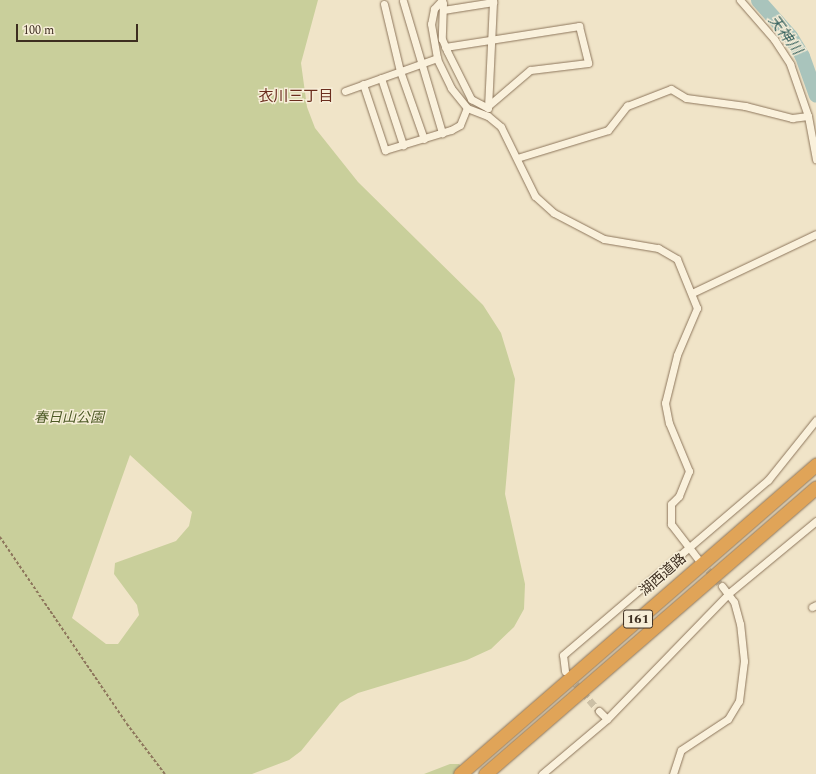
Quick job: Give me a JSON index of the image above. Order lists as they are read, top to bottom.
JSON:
{
  "streets": {
    "highway": ["湖西道路", "161"]
  },
  "districts": ["衣川三丁目"],
  "water": ["天神川"],
  "parks": ["春日山公園"],
  "scale_bar": "100 m"
}
